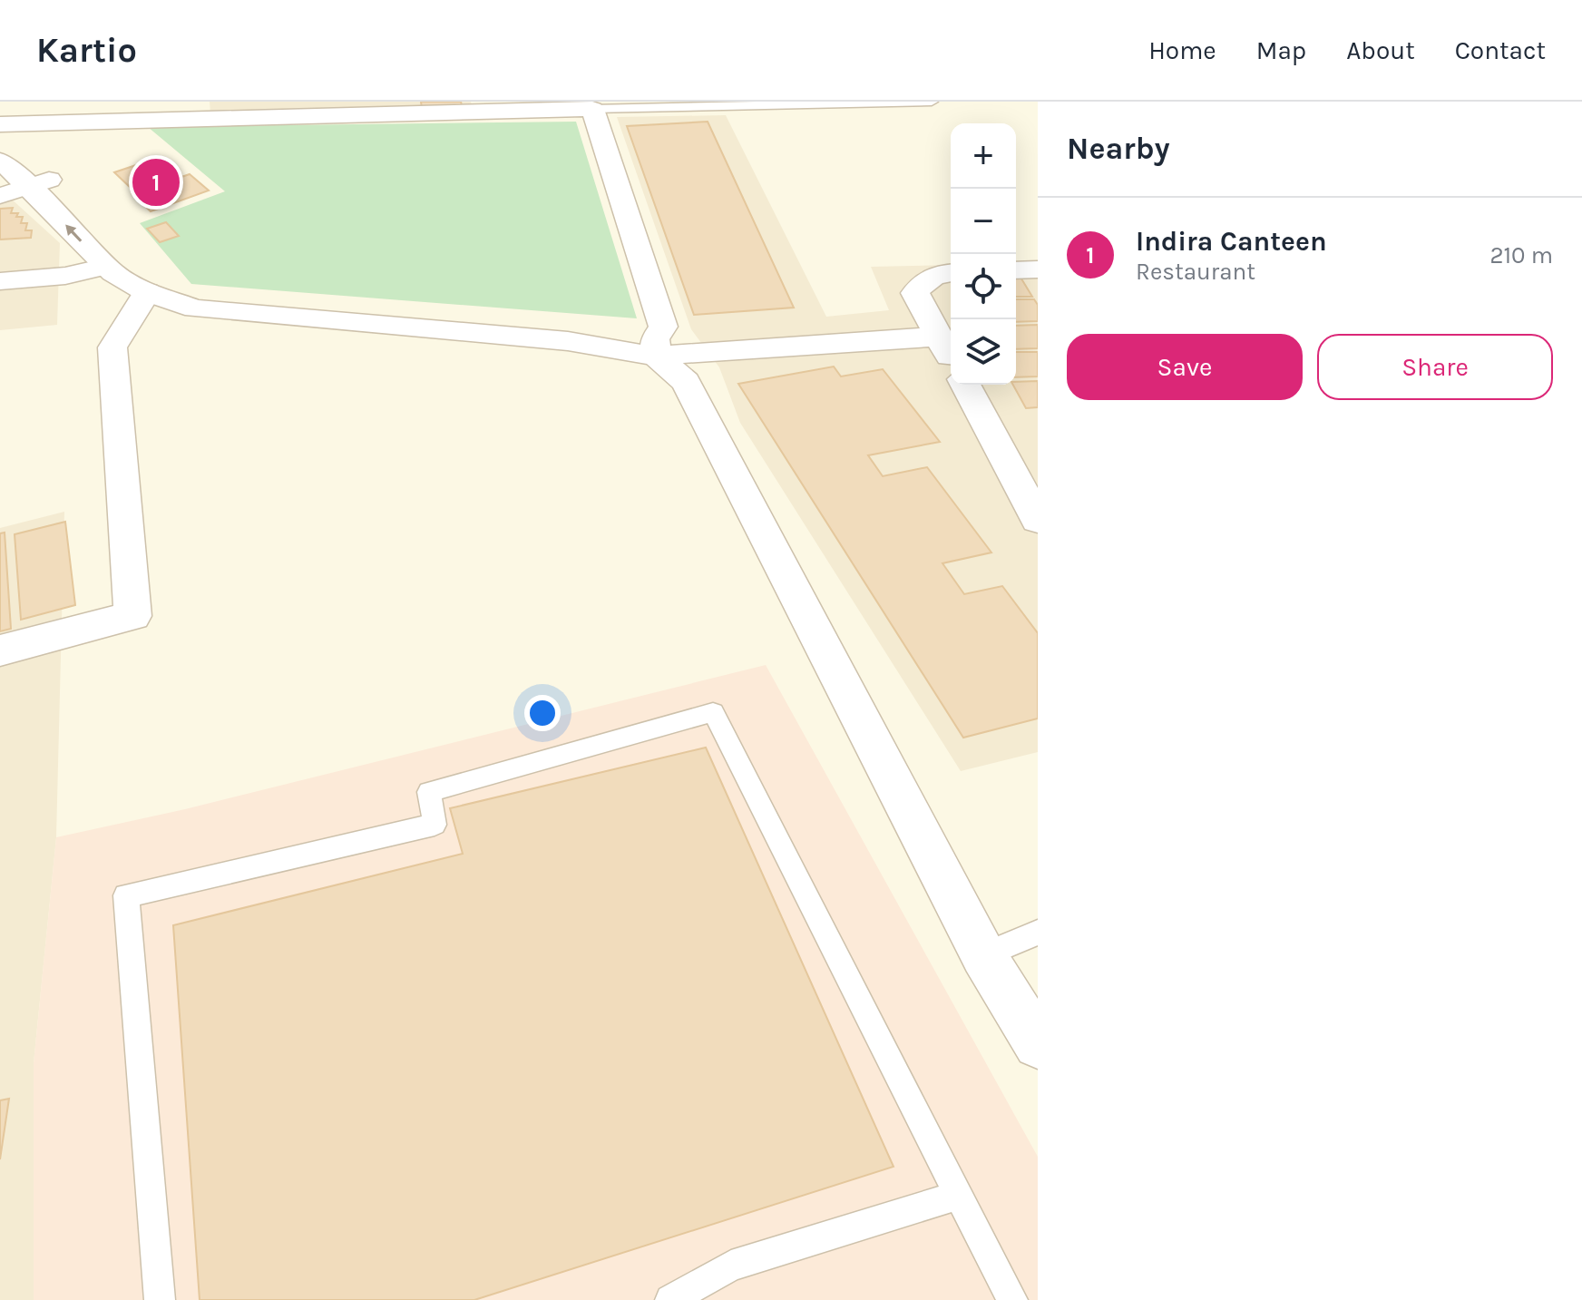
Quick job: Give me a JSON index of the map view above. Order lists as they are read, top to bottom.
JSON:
{
  "page": {
    "header": "Kartio",
    "nav": [
      "Home",
      "Map",
      "About",
      "Contact"
    ],
    "heading": "Nearby",
    "map_buttons": ["+", "−"],
    "pins": "1",
    "list": [
      {
        "mark": "1",
        "name": "Indira Canteen",
        "note": "Restaurant",
        "value": "210 m"
      }
    ],
    "buttons": ["Save", "Share"]
  }
}
